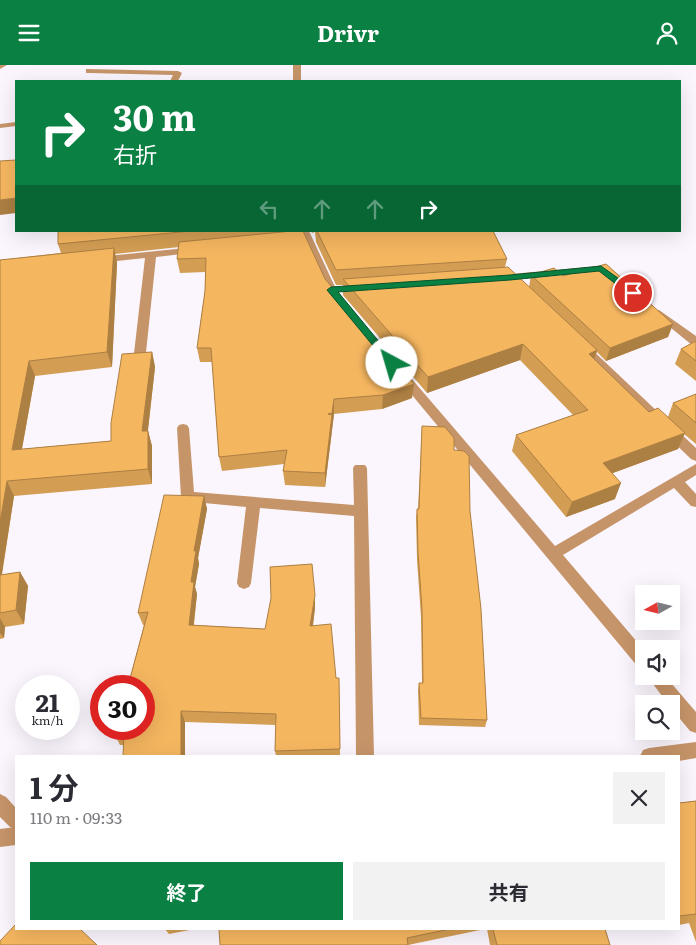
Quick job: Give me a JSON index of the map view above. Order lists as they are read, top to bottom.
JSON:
{
  "north": "left",
  "page": {
    "header": "Drivr",
    "turn": ["30 m", "右折"],
    "speed": "21 km/h",
    "limit": "30",
    "heading": ["1 分", "110 m · 09:33"],
    "buttons": ["終了", "共有"]
  }
}
